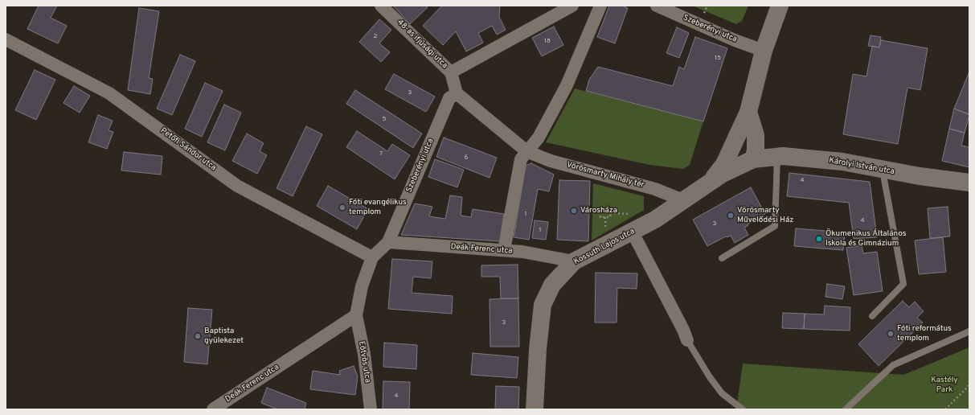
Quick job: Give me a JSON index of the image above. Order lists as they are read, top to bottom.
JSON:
{
  "streets": {
    "main road": ["Károlyi István utca", "Kossuth Lajos utca"],
    "street": [
      "Szeberényi utca",
      "48-as ifjúsági utca",
      "Petőfi Sándor utca",
      "Vörösmarty Mihály tér",
      "Deák Ferenc utca",
      "Eötvös utca"
    ]
  },
  "crossings": [
    ["Szeberényi utca", "48-as ifjúsági utca"],
    ["Szeberényi utca", "Deák Ferenc utca"],
    ["Károlyi István utca", "Kossuth Lajos utca"],
    ["Vörösmarty Mihály tér", "Kossuth Lajos utca"],
    ["Kossuth Lajos utca", "Deák Ferenc utca"],
    ["Deák Ferenc utca", "Eötvös utca"]
  ],
  "parks": ["Kastély Park"],
  "places": [
    "Fóti evangélikus templom",
    "Városháza",
    "Vörösmarty Művelődési Ház",
    "Ökumenikus Általános Iskola és Gimnázium",
    "Fóti református templom",
    "Baptista gyülekezet"
  ],
  "house_numbers": [
    "2",
    "18",
    "15",
    "3",
    "5",
    "7",
    "6",
    "4",
    "1",
    "4",
    "3",
    "1",
    "3",
    "4"
  ]
}
